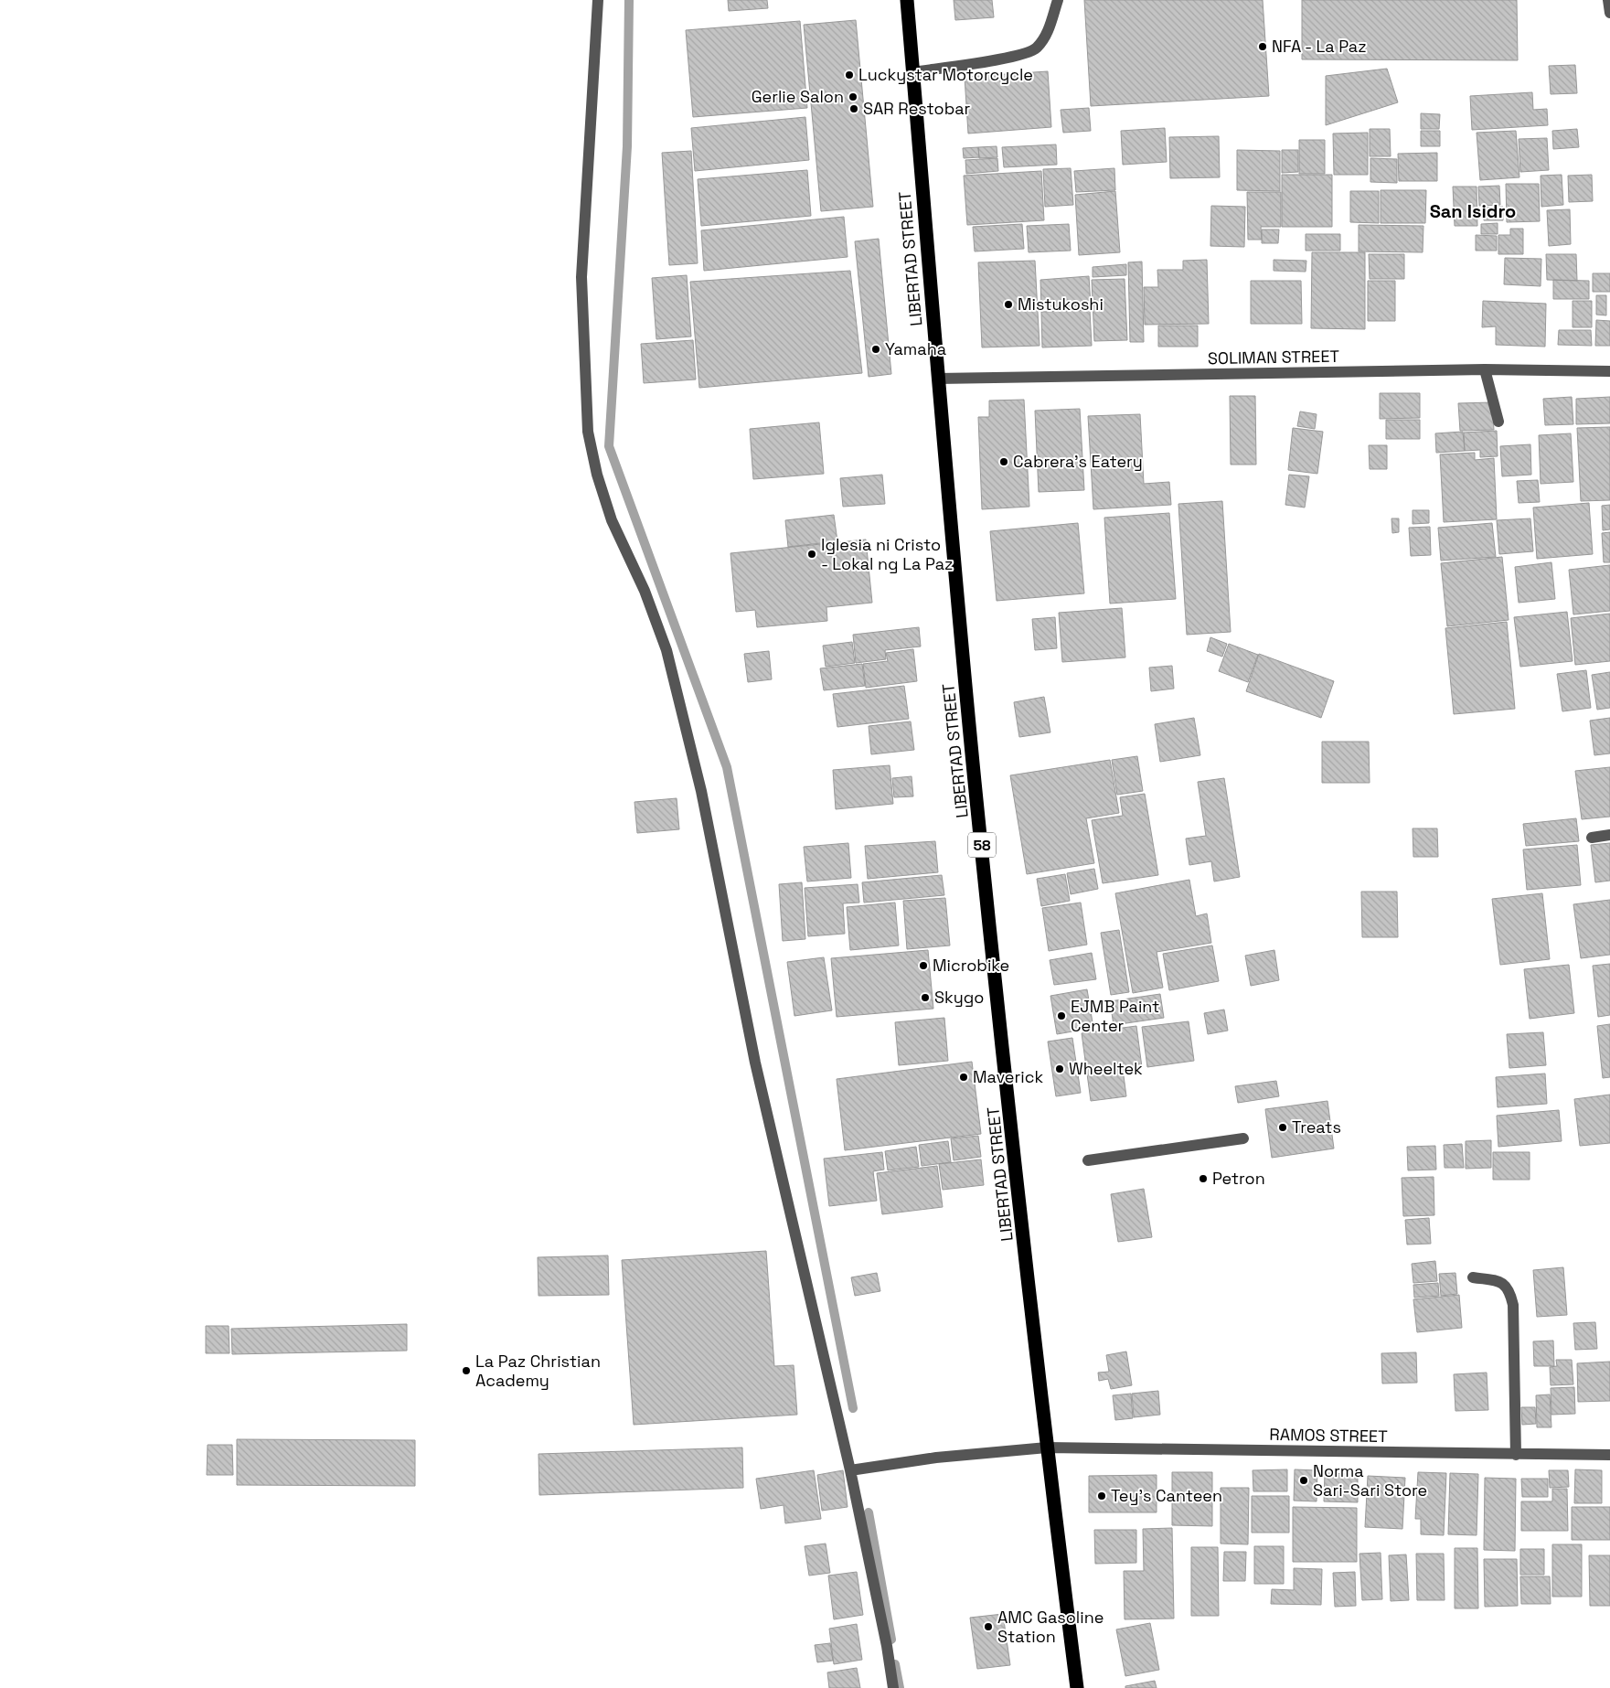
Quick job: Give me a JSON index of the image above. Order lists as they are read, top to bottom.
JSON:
{
  "streets": {
    "highway": ["LIBERTAD STREET", "58"],
    "street": ["SOLIMAN STREET", "RAMOS STREET"]
  },
  "crossings": [
    ["LIBERTAD STREET", "SOLIMAN STREET"],
    ["LIBERTAD STREET", "RAMOS STREET"]
  ],
  "districts": ["San Isidro"],
  "places": [
    "NFA - La Paz",
    "Luckystar Motorcycle",
    "Gerlie Salon",
    "SAR Restobar",
    "Mistukoshi",
    "Yamaha",
    "Cabrera's Eatery",
    "Iglesia ni Cristo - Lokal ng La Paz",
    "Microbike",
    "Skygo",
    "EJMB Paint Center",
    "Wheeltek",
    "Maverick",
    "Treats",
    "Petron",
    "La Paz Christian Academy",
    "Norma Sari-Sari Store",
    "Tey's Canteen",
    "AMC Gasoline Station"
  ]
}
